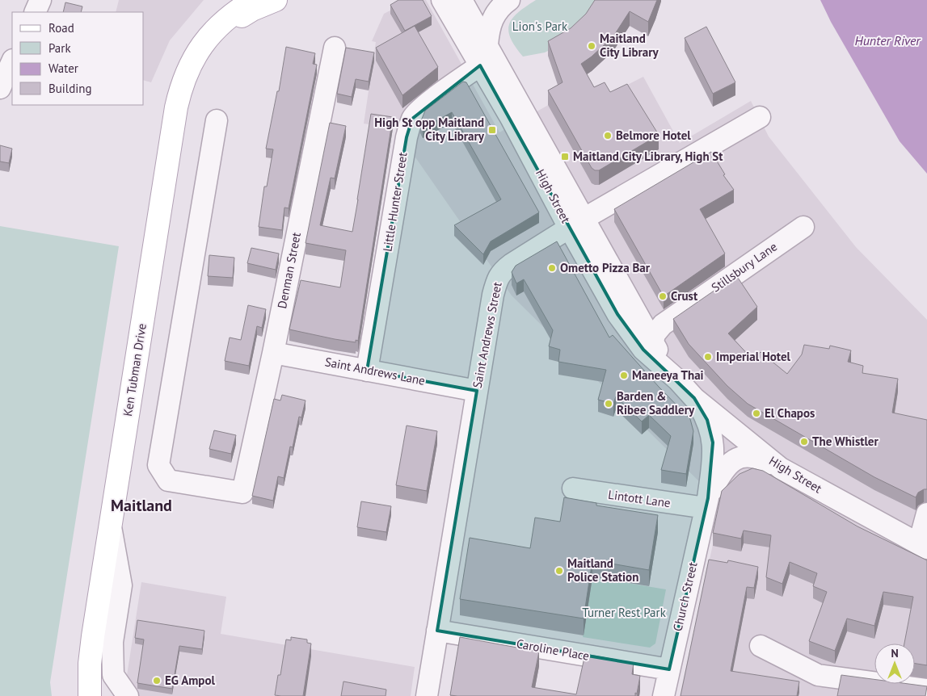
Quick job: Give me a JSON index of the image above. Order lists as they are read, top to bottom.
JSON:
{
  "streets": {
    "main road": ["Ken Tubman Drive"],
    "street": [
      "High Street",
      "Little Hunter Street",
      "Stillsbury Lane",
      "Denman Street",
      "Saint Andrews Street",
      "Saint Andrews Lane",
      "Lintott Lane",
      "Church Street",
      "Caroline Place"
    ]
  },
  "crossings": [
    ["High Street", "Little Hunter Street"],
    ["High Street", "Stillsbury Lane"],
    ["High Street", "Saint Andrews Street"],
    ["High Street", "Church Street"],
    ["Little Hunter Street", "Saint Andrews Lane"],
    ["Denman Street", "Saint Andrews Lane"],
    ["Saint Andrews Street", "Saint Andrews Lane"],
    ["Saint Andrews Street", "Caroline Place"],
    ["Lintott Lane", "Church Street"],
    ["Church Street", "Caroline Place"]
  ],
  "districts": ["Maitland"],
  "water": ["Hunter River"],
  "parks": ["Lion's Park", "Turner Rest Park"],
  "places": {
    "other": [
      "Maitland City Library",
      "Belmore Hotel",
      "Ometto Pizza Bar",
      "Crust",
      "Imperial Hotel",
      "Maneeya Thai",
      "Barden & Ribee Saddlery",
      "El Chapos",
      "The Whistler",
      "Maitland Police Station",
      "EG Ampol"
    ],
    "transit": ["High St opp Maitland City Library", "Maitland City Library, High St"]
  },
  "legend": [
    "Road",
    "Park",
    "Water",
    "Building"
  ],
  "north": "top"
}
